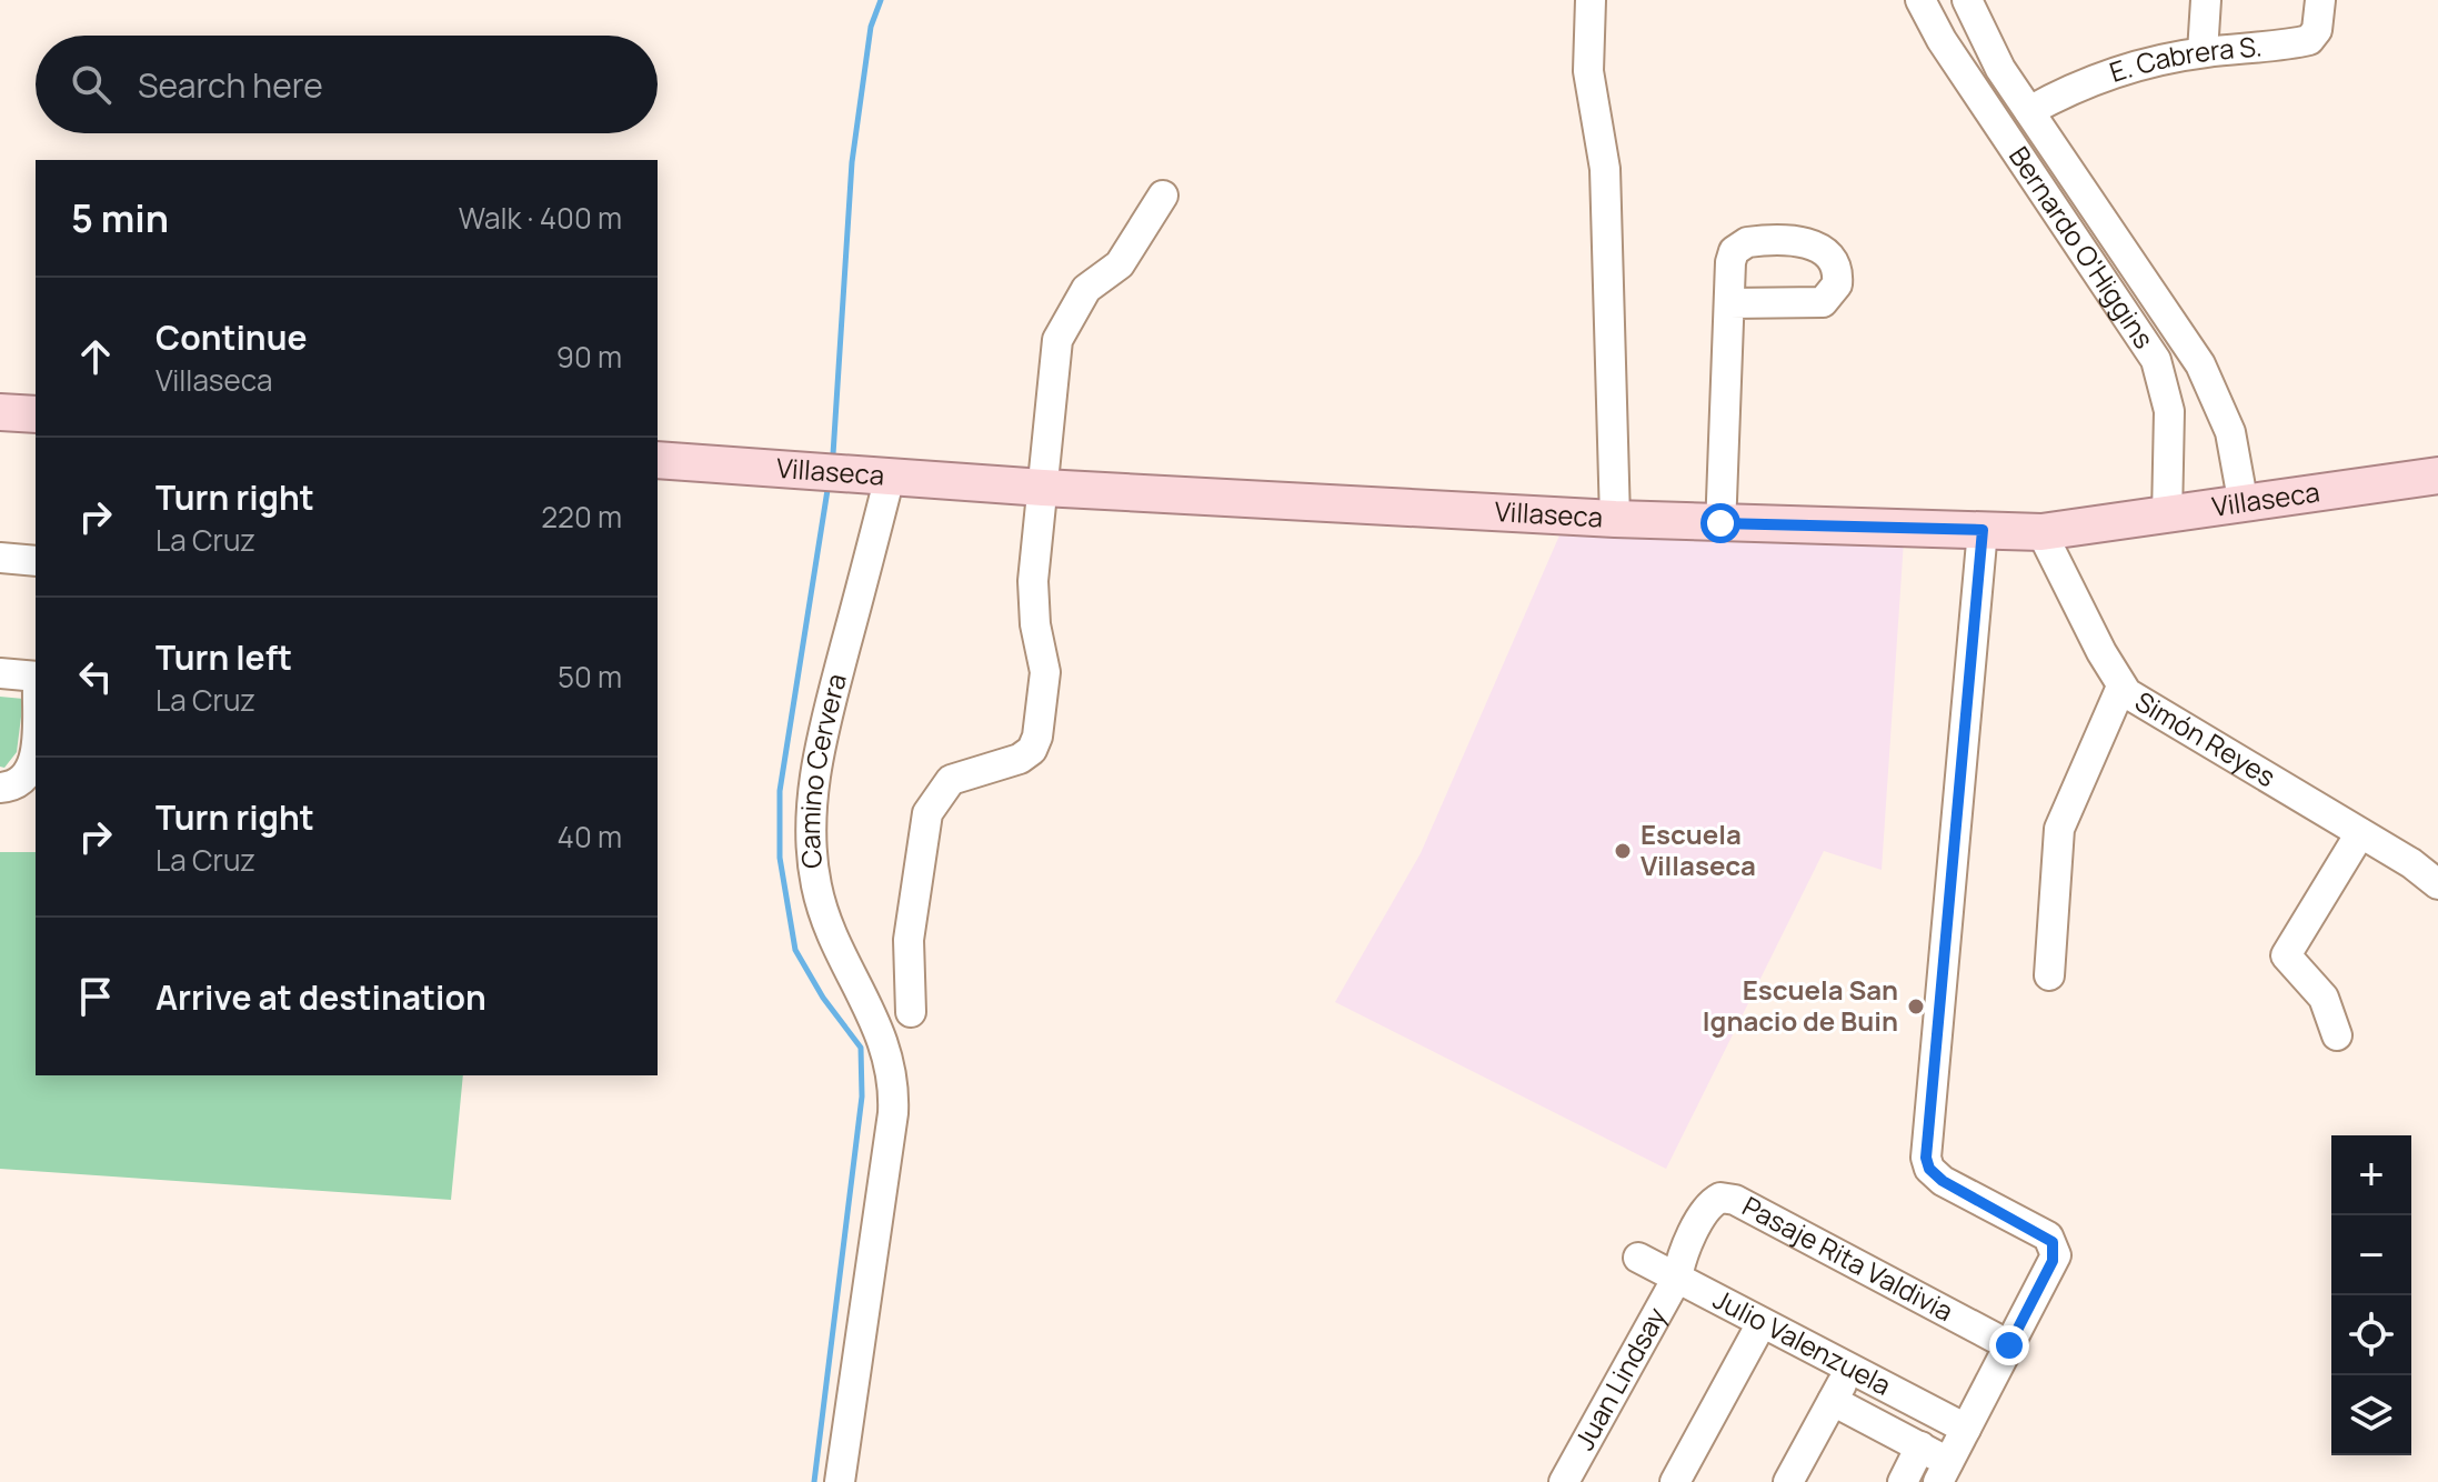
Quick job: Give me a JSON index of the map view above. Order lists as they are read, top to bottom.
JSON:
{
  "streets": {
    "main road": ["Villaseca"],
    "street": [
      "E. Cabrera S.",
      "Bernardo O'Higgins",
      "Simón Reyes",
      "Camino Cervera",
      "Pasaje Rita Valdivia",
      "Julio Valenzuela",
      "Juan Lindsay"
    ]
  },
  "crossings": [
    ["E. Cabrera S.", "Bernardo O'Higgins"],
    ["Bernardo O'Higgins", "Villaseca"],
    ["Villaseca", "Simón Reyes"],
    ["Villaseca", "Camino Cervera"],
    ["Pasaje Rita Valdivia", "Julio Valenzuela"],
    ["Pasaje Rita Valdivia", "Juan Lindsay"],
    ["Julio Valenzuela", "Juan Lindsay"]
  ],
  "places": ["Escuela Villaseca", "Escuela San Ignacio de Buin"],
  "page": {
    "search": "Search here",
    "heading": ["5 min", "Walk · 400 m"],
    "list": [
      ["Continue", "Villaseca", "90 m"],
      ["Turn right", "La Cruz", "220 m"],
      ["Turn left", "La Cruz", "50 m"],
      ["Turn right", "La Cruz", "40 m"],
      "Arrive at destination"
    ],
    "map_buttons": ["+", "−"]
  }
}
